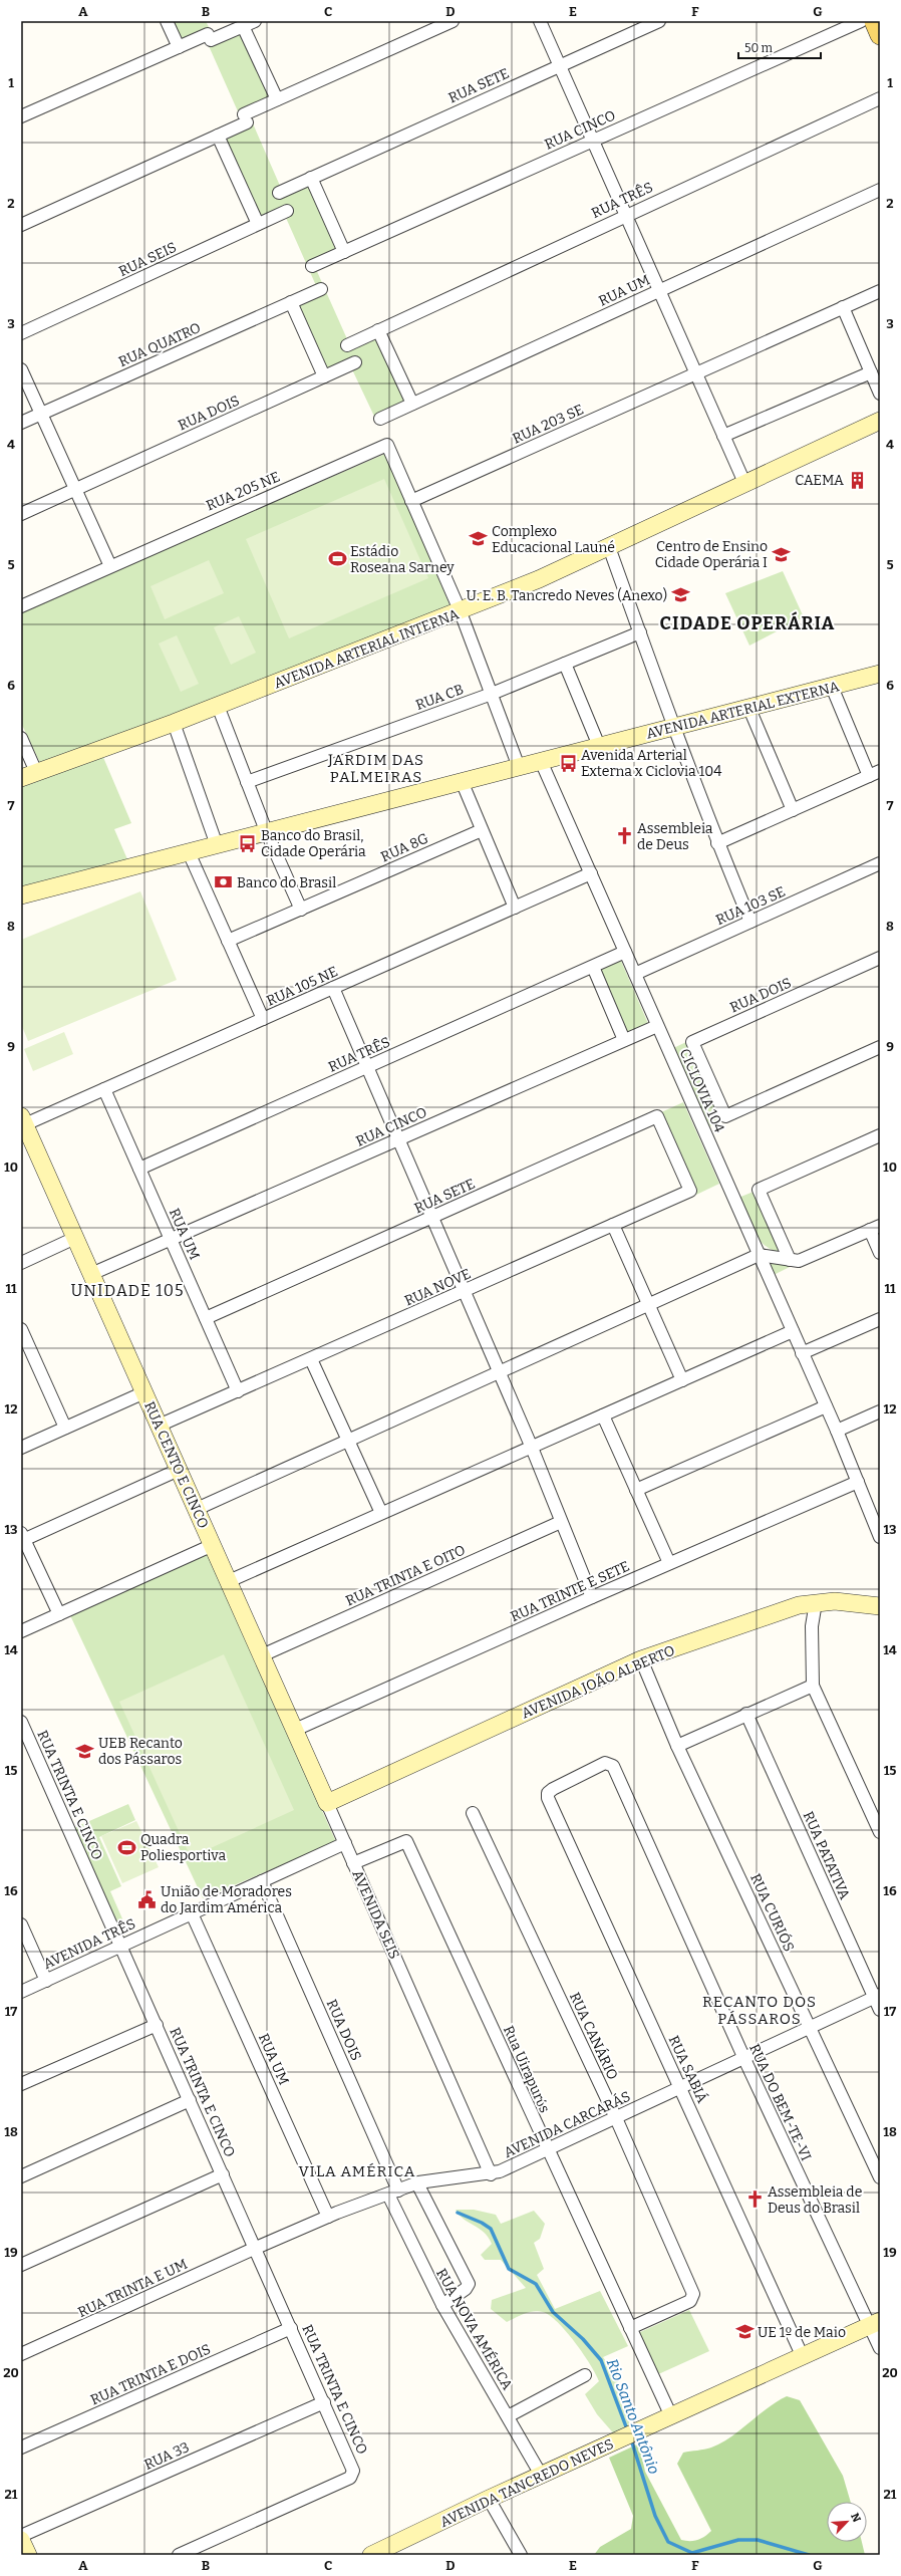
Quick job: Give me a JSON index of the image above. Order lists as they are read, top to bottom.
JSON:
{
  "streets": {
    "street": [
      "RUA SETE",
      "RUA CINCO",
      "RUA TRÊS",
      "RUA SEIS",
      "RUA UM",
      "RUA QUATRO",
      "RUA DOIS",
      "RUA 203 SE",
      "RUA 205 NE",
      "AVENIDA ARTERIAL INTERNA",
      "RUA CB",
      "AVENIDA ARTERIAL EXTERNA",
      "RUA 8G",
      "RUA 103 SE",
      "RUA 105 NE",
      "CICLOVIA 104",
      "RUA NOVE",
      "RUA CENTO E CINCO",
      "RUA TRINTA E OITO",
      "RUA TRINTE E SETE",
      "AVENIDA JOÃO ALBERTO",
      "RUA TRINTA E CINCO",
      "RUA PATATIVA",
      "RUA CURIÓS",
      "AVENIDA SEIS",
      "AVENIDA TRÊS",
      "RUA CANÁRIO",
      "Rua Uirapurύs",
      "RUA SABIÁ",
      "RUA DO BEM-TE-VI",
      "AVENIDA CARCARÁS",
      "RUA TRINTA E UM",
      "RUA NOVA AMÉRICA",
      "RUA TRINTA E DOIS",
      "RUA 33",
      "AVENIDA TANCREDO NEVES"
    ]
  },
  "crossings": [
    ["RUA SETE", "RUA UM"],
    ["RUA SETE", "RUA NOVE"],
    ["RUA CINCO", "RUA UM"],
    ["RUA CINCO", "CICLOVIA 104"],
    ["RUA TRÊS", "RUA UM"],
    ["RUA TRÊS", "CICLOVIA 104"],
    ["RUA UM", "RUA 105 NE"],
    ["RUA UM", "RUA NOVE"],
    ["RUA UM", "AVENIDA TRÊS"],
    ["RUA UM", "AVENIDA CARCARÁS"],
    ["RUA DOIS", "AVENIDA TRÊS"],
    ["RUA DOIS", "AVENIDA CARCARÁS"],
    ["RUA DOIS", "RUA NOVA AMÉRICA"],
    ["RUA 203 SE", "RUA 205 NE"],
    ["AVENIDA ARTERIAL EXTERNA", "CICLOVIA 104"],
    ["RUA 103 SE", "CICLOVIA 104"],
    ["RUA 105 NE", "CICLOVIA 104"],
    ["RUA 105 NE", "RUA CENTO E CINCO"],
    ["CICLOVIA 104", "RUA TRINTE E SETE"],
    ["RUA NOVE", "RUA CENTO E CINCO"],
    ["RUA CENTO E CINCO", "RUA TRINTA E OITO"],
    ["RUA CENTO E CINCO", "AVENIDA SEIS"],
    ["RUA TRINTA E OITO", "AVENIDA SEIS"],
    ["RUA TRINTE E SETE", "AVENIDA SEIS"],
    ["AVENIDA JOÃO ALBERTO", "RUA CURIÓS"],
    ["AVENIDA JOÃO ALBERTO", "AVENIDA SEIS"],
    ["RUA TRINTA E CINCO", "AVENIDA TRÊS"],
    ["RUA TRINTA E CINCO", "AVENIDA CARCARÁS"],
    ["RUA TRINTA E CINCO", "RUA TRINTA E UM"],
    ["RUA TRINTA E CINCO", "RUA TRINTA E DOIS"],
    ["RUA TRINTA E CINCO", "RUA 33"],
    ["RUA PATATIVA", "AVENIDA CARCARÁS"],
    ["RUA CURIÓS", "AVENIDA CARCARÁS"],
    ["AVENIDA SEIS", "AVENIDA TRÊS"],
    ["AVENIDA SEIS", "Rua Uirapurύs"],
    ["AVENIDA SEIS", "AVENIDA CARCARÁS"],
    ["RUA CANÁRIO", "Rua Uirapurύs"],
    ["RUA CANÁRIO", "AVENIDA CARCARÁS"],
    ["Rua Uirapurύs", "AVENIDA CARCARÁS"],
    ["Rua Uirapurύs", "AVENIDA TANCREDO NEVES"],
    ["RUA SABIÁ", "RUA DO BEM-TE-VI"],
    ["RUA SABIÁ", "AVENIDA CARCARÁS"],
    ["RUA SABIÁ", "AVENIDA TANCREDO NEVES"],
    ["RUA DO BEM-TE-VI", "AVENIDA CARCARÁS"],
    ["RUA DO BEM-TE-VI", "AVENIDA TANCREDO NEVES"],
    ["AVENIDA CARCARÁS", "RUA TRINTA E UM"],
    ["AVENIDA CARCARÁS", "RUA NOVA AMÉRICA"],
    ["RUA NOVA AMÉRICA", "AVENIDA TANCREDO NEVES"]
  ],
  "districts": [
    "CIDADE OPERÁRIA",
    "JARDIM DAS PALMEIRAS",
    "UNIDADE 105",
    "RECANTO DOS PÁSSAROS",
    "VILA AMÉRICA"
  ],
  "water": ["Rio Santo Antônio"],
  "places": {
    "building": ["CAEMA"],
    "school or university": [
      "Complexo Educacional Launé",
      "Centro de Ensino Cidade Operária I",
      "U. E. B. Tancredo Neves (Anexo)",
      "UEB Recanto dos Pássaros",
      "UE 1º de Maio"
    ],
    "sports": ["Estádio Roseana Sarney", "Quadra Poliesportiva"],
    "bus stop": ["Avenida Arterial Externa x Ciclovia 104", "Banco do Brasil, Cidade Operária"],
    "church": ["Assembleia de Deus", "Assembleia de Deus do Brasil"],
    "bank": ["Banco do Brasil"],
    "public building": ["União de Moradores do Jardim América"]
  },
  "scale_bar": "50 m",
  "north": "top right",
  "grid": {
    "columns": [
      "A",
      "B",
      "C",
      "D",
      "E",
      "F",
      "G"
    ],
    "rows": [
      "1",
      "2",
      "3",
      "4",
      "5",
      "6",
      "7",
      "8",
      "9",
      "10",
      "11",
      "12",
      "13",
      "14",
      "15",
      "16",
      "17",
      "18",
      "19",
      "20",
      "21"
    ]
  }
}
